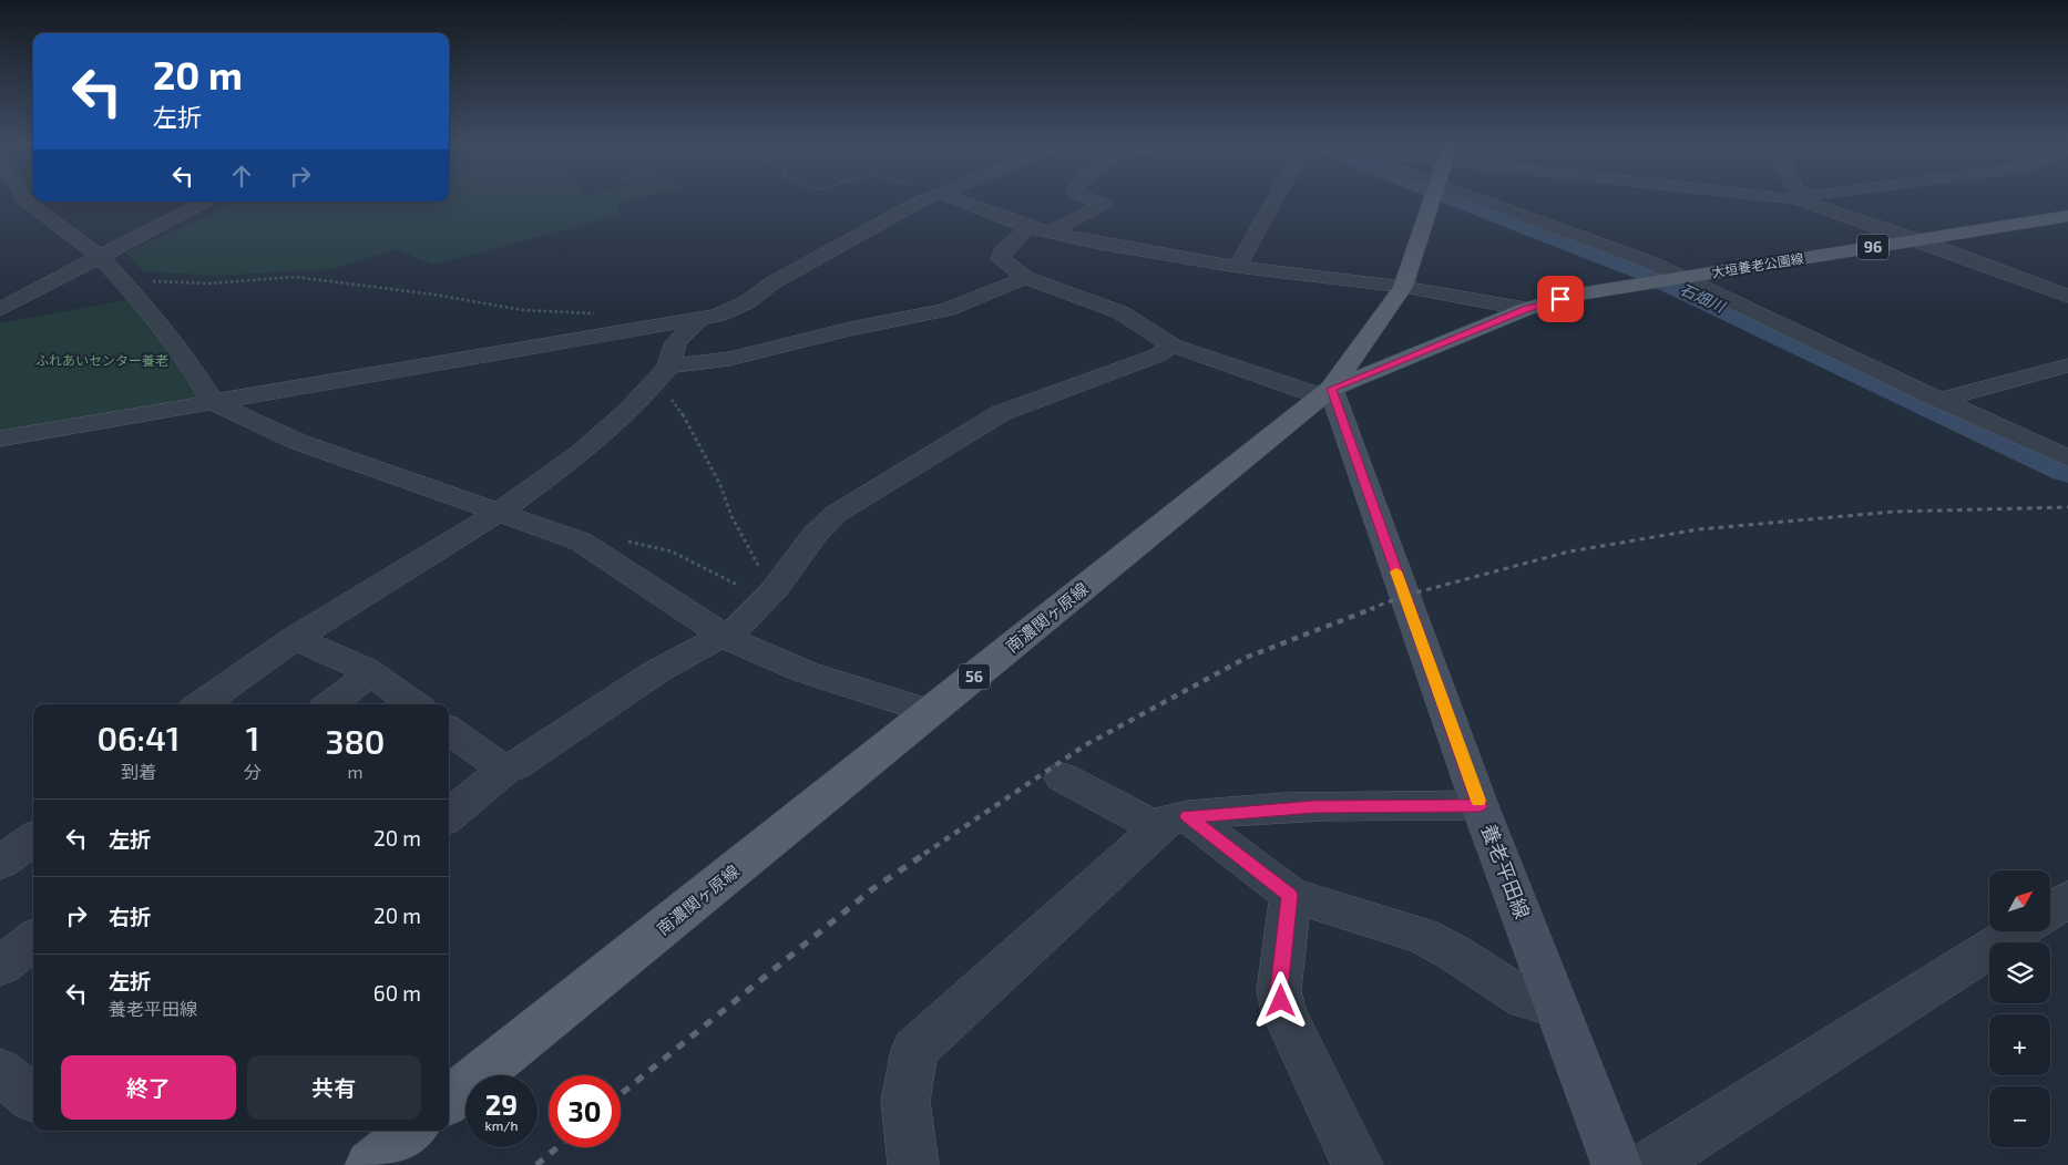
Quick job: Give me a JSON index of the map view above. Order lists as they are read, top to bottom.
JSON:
{
  "streets": {
    "main road": [
      "96",
      "大垣養老公園線",
      "南濃関ヶ原線",
      "56",
      "養老平田線"
    ]
  },
  "crossings": [
    ["大垣養老公園線", "南濃関ヶ原線"],
    ["大垣養老公園線", "養老平田線"],
    ["南濃関ヶ原線", "養老平田線"]
  ],
  "water": ["石畑川"],
  "parks": ["ふれあいセンター養老"],
  "north": "top right",
  "page": {
    "turn": ["20 m", "左折"],
    "eta": [
      "06:41",
      "到着",
      "1",
      "分",
      "380",
      "m"
    ],
    "list": [
      {
        "name": "左折",
        "value": "20 m"
      },
      {
        "name": "右折",
        "value": "20 m"
      },
      {
        "name": "左折",
        "note": "養老平田線",
        "value": "60 m"
      }
    ],
    "map_buttons": ["+", "−"],
    "buttons": ["終了", "共有"],
    "speed": "29 km/h",
    "limit": "30"
  }
}
